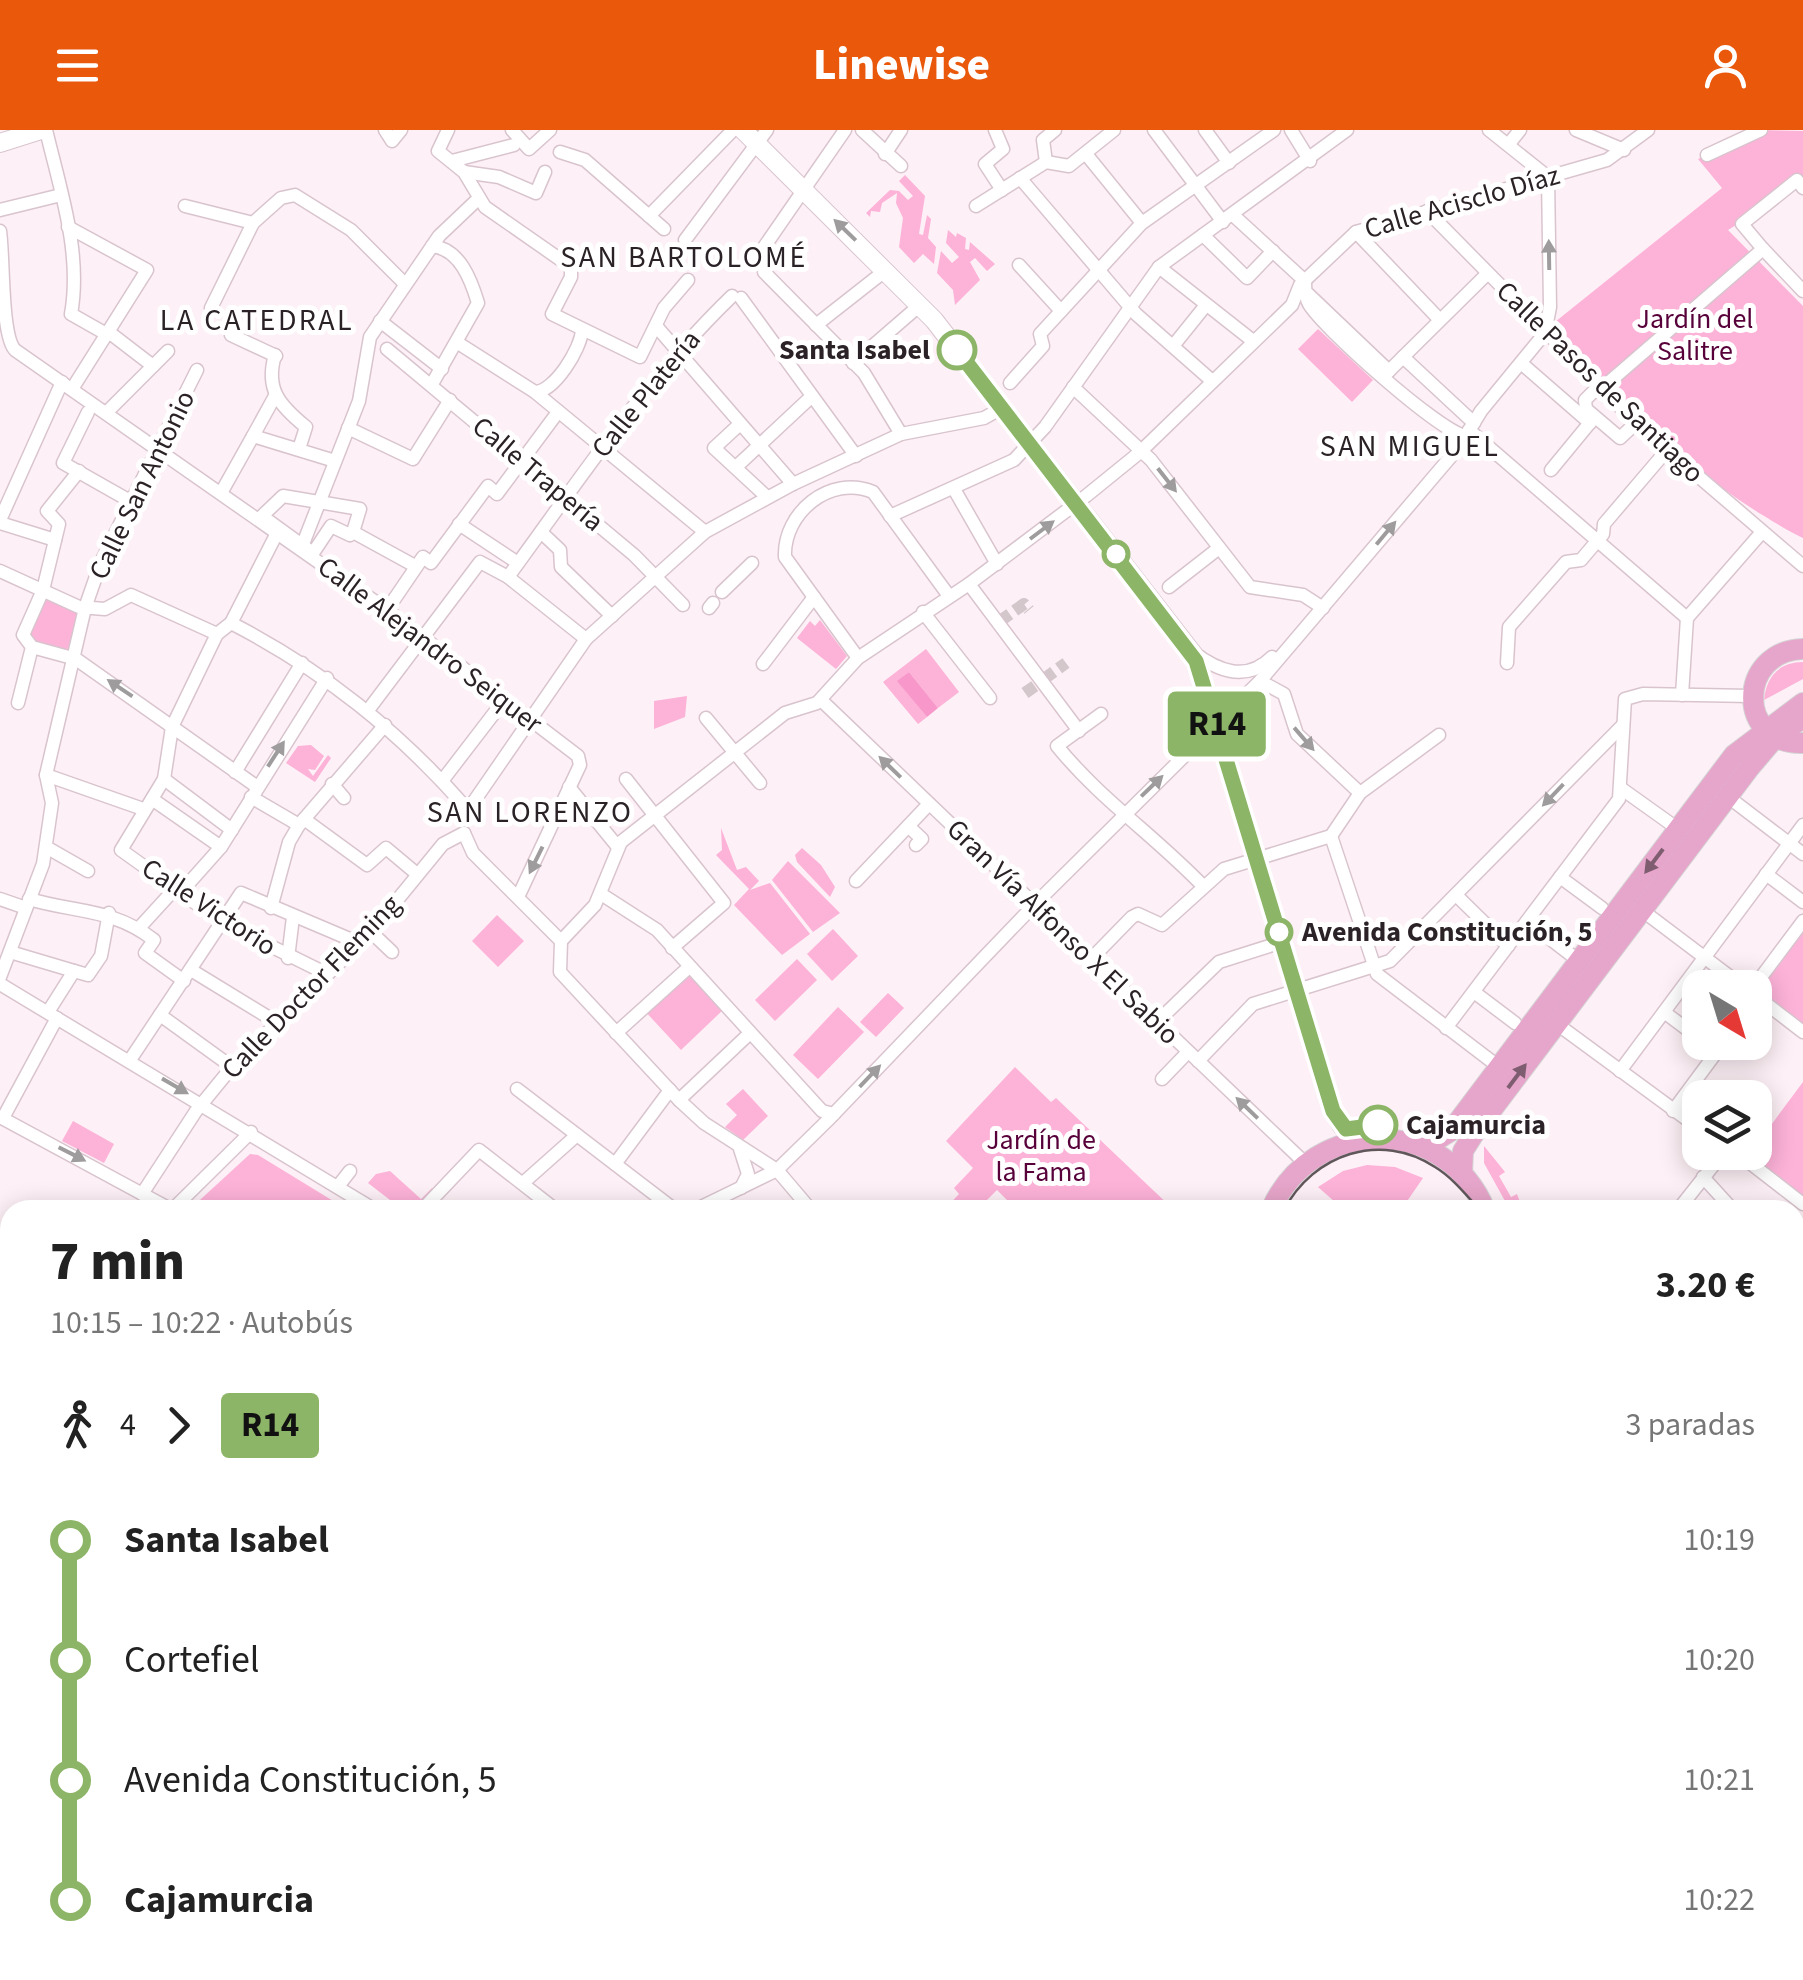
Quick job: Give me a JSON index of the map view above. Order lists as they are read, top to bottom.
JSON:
{
  "streets": {
    "street": [
      "Calle Acisclo Díaz",
      "Calle Pasos de Santiago",
      "Calle Platería",
      "Calle Trapería",
      "Calle San Antonio",
      "Calle Alejandro Seiquer",
      "Calle Victorio",
      "Gran Vía Alfonso X El Sabio",
      "Calle Doctor Fleming"
    ]
  },
  "crossings": [
    ["Calle Acisclo Díaz", "Calle Pasos de Santiago"],
    ["Calle Acisclo Díaz", "Gran Vía Alfonso X El Sabio"],
    ["Calle Platería", "Calle Trapería"],
    ["Calle San Antonio", "Calle Alejandro Seiquer"],
    ["Calle Victorio", "Calle Doctor Fleming"]
  ],
  "one_way": ["Gran Vía Alfonso X El Sabio"],
  "districts": [
    "SAN BARTOLOMÉ",
    "LA CATEDRAL",
    "SAN MIGUEL",
    "SAN LORENZO"
  ],
  "parks": ["Jardín del Salitre", "Jardín de la Fama"],
  "places": ["Santa Isabel", "Avenida Constitución, 5", "Cajamurcia"],
  "lines": ["bus line R14"],
  "north": "bottom right",
  "page": {
    "header": "Linewise",
    "on_map": "R14",
    "heading": ["7 min", "10:15 – 10:22 · Autobús", "3.20 €"],
    "legs": ["4", "R14", "3 paradas"],
    "list": [
      {
        "name": "Santa Isabel",
        "value": "10:19"
      },
      {
        "name": "Cortefiel",
        "value": "10:20"
      },
      {
        "name": "Avenida Constitución, 5",
        "value": "10:21"
      },
      {
        "name": "Cajamurcia",
        "value": "10:22"
      }
    ]
  }
}
